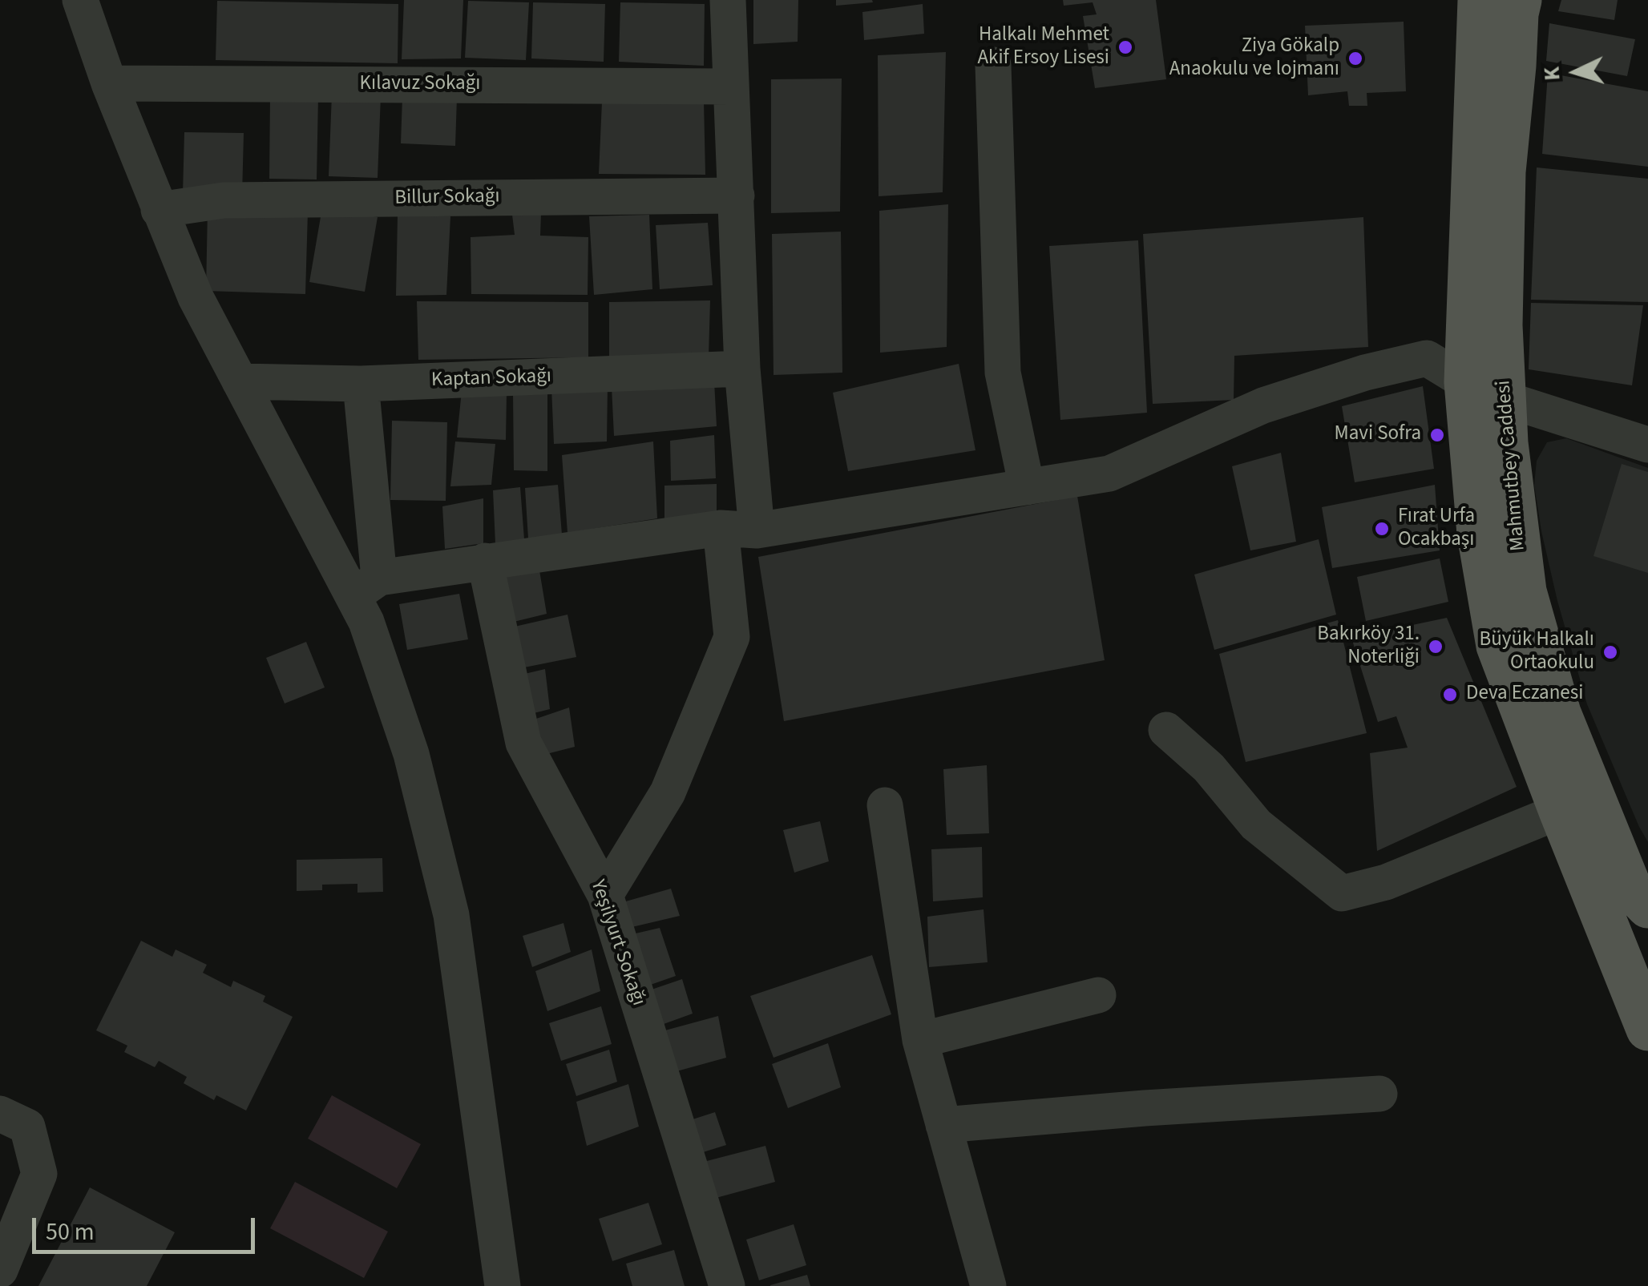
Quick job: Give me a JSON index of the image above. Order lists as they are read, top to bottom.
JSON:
{
  "streets": {
    "main road": ["Mahmutbey Caddesi"],
    "street": [
      "Kılavuz Sokağı",
      "Billur Sokağı",
      "Kaptan Sokağı",
      "Yeşilyurt Sokağı"
    ]
  },
  "places": [
    "Halkalı Mehmet Akif Ersoy Lisesi",
    "Ziya Gökalp Anaokulu ve lojmanı",
    "Mavi Sofra",
    "Fırat Urfa Ocakbaşı",
    "Bakırköy 31. Noterliği",
    "Büyük Halkalı Ortaokulu",
    "Deva Eczanesi"
  ],
  "scale_bar": "50 m",
  "north": "left"
}
